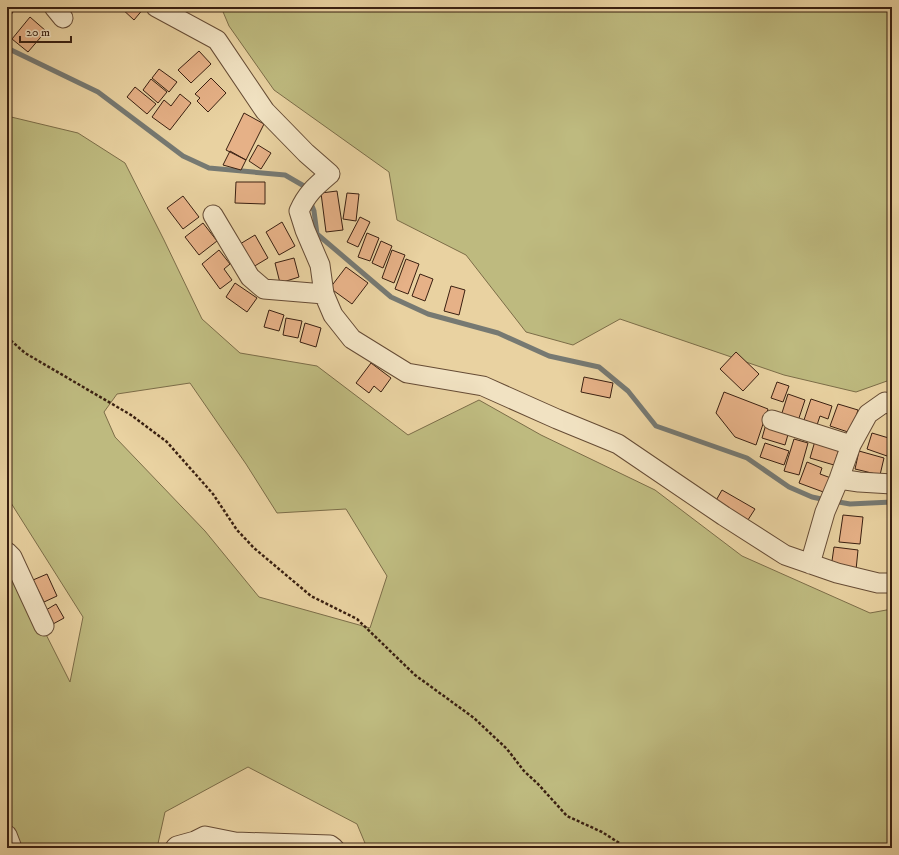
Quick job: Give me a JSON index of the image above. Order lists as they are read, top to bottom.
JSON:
{
  "scale_bar": "20 m"
}
